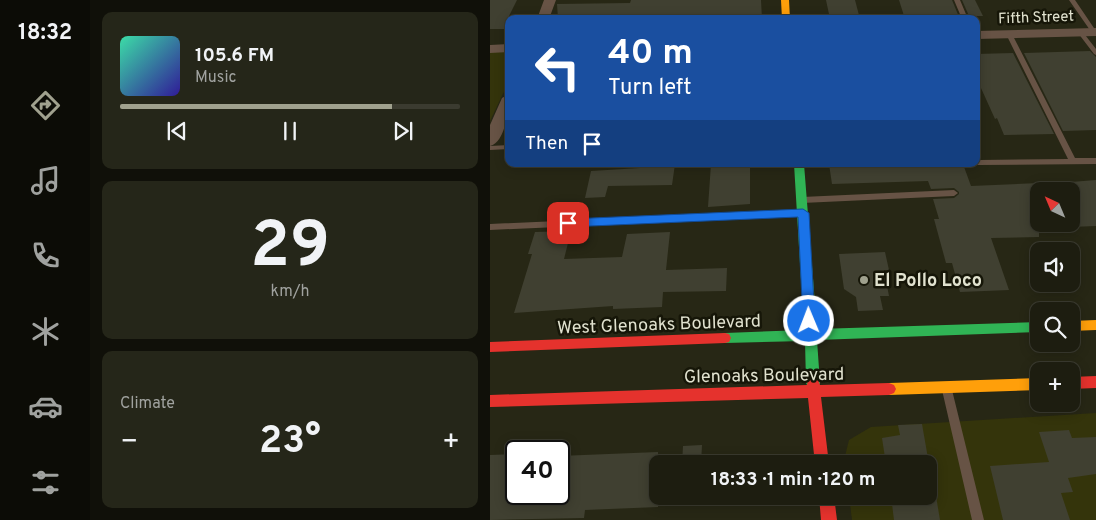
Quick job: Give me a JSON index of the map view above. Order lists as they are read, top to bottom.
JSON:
{
  "streets": {
    "main road": ["West Glenoaks Boulevard", "Glenoaks Boulevard"],
    "street": ["Fifth Street"]
  },
  "places": ["El Pollo Loco"],
  "north": "top left",
  "page": {
    "tabs": "18:32",
    "turn": ["40 m", "Turn left"],
    "song": ["105.6 FM", "Music"],
    "then": "Then",
    "tile": [
      ["29", "km/h"],
      "Climate"
    ],
    "map_buttons": "+",
    "heat": ["−", "23°", "+"],
    "limit": "40",
    "trip": "18:33 · 1 min · 120 m"
  }
}
